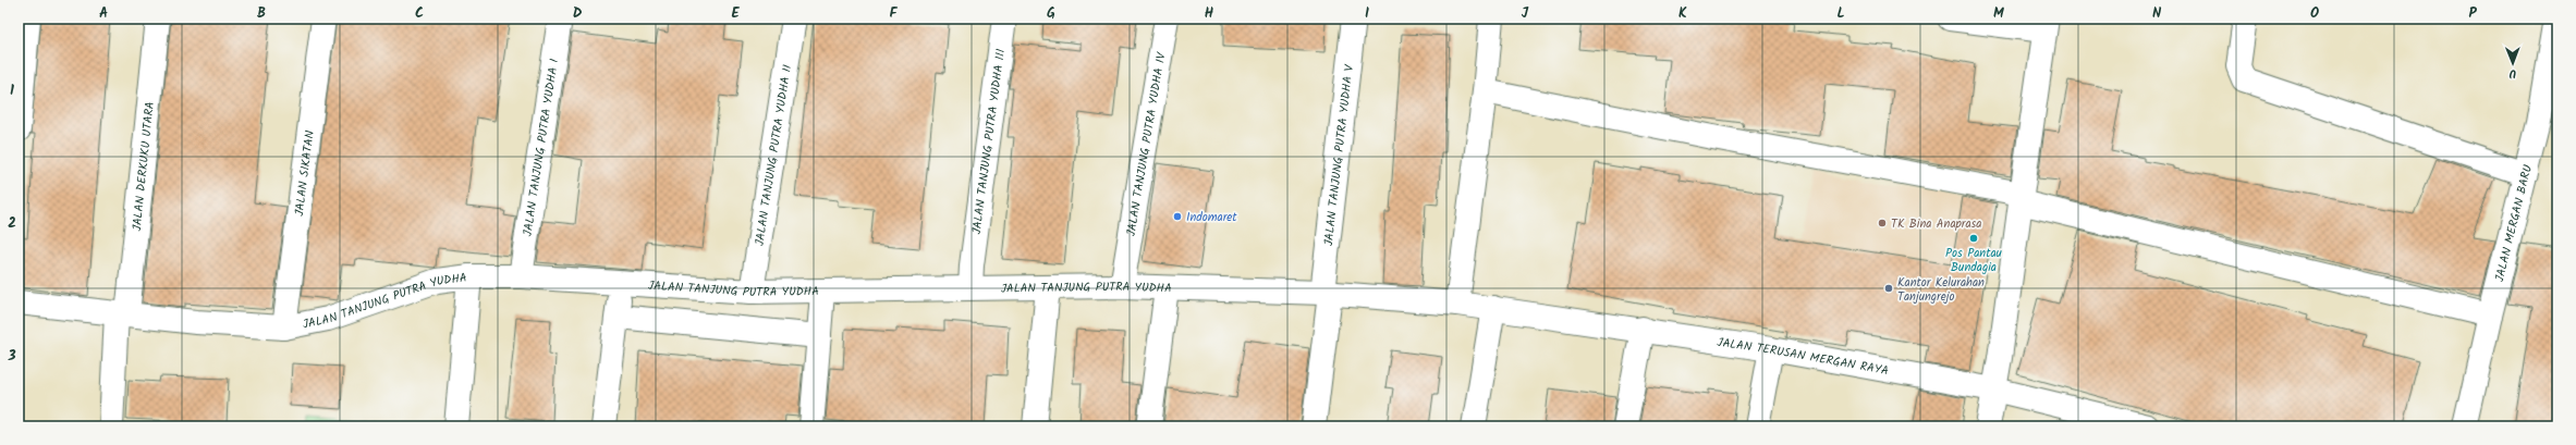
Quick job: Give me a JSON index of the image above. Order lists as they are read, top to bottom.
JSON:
{
  "streets": {
    "street": [
      "JALAN TANJUNG PUTRA YUDHA III",
      "JALAN TANJUNG PUTRA YUDHA IV",
      "JALAN TANJUNG PUTRA YUDHA I",
      "JALAN TANJUNG PUTRA YUDHA II",
      "JALAN TANJUNG PUTRA YUDHA V",
      "JALAN DERKUKU UTARA",
      "JALAN SIKATAN",
      "JALAN MERGAN BARU",
      "JALAN TANJUNG PUTRA YUDHA",
      "JALAN TERUSAN MERGAN RAYA"
    ]
  },
  "crossings": [
    ["JALAN TANJUNG PUTRA YUDHA III", "JALAN TANJUNG PUTRA YUDHA"],
    ["JALAN TANJUNG PUTRA YUDHA IV", "JALAN TANJUNG PUTRA YUDHA"],
    ["JALAN TANJUNG PUTRA YUDHA I", "JALAN TANJUNG PUTRA YUDHA"],
    ["JALAN TANJUNG PUTRA YUDHA II", "JALAN TANJUNG PUTRA YUDHA"],
    ["JALAN TANJUNG PUTRA YUDHA V", "JALAN TANJUNG PUTRA YUDHA"],
    ["JALAN DERKUKU UTARA", "JALAN TANJUNG PUTRA YUDHA"],
    ["JALAN SIKATAN", "JALAN TANJUNG PUTRA YUDHA"],
    ["JALAN TANJUNG PUTRA YUDHA", "JALAN TERUSAN MERGAN RAYA"]
  ],
  "places": [
    "Indomaret",
    "TK Bina Anaprasa",
    "Pos Pantau Bundagia",
    "Kantor Kelurahan Tanjungrejo"
  ],
  "north": "bottom",
  "grid": {
    "columns": [
      "A",
      "B",
      "C",
      "D",
      "E",
      "F",
      "G",
      "H",
      "I",
      "J",
      "K",
      "L",
      "M",
      "N",
      "O",
      "P"
    ],
    "rows": ["1", "2", "3"]
  }
}
